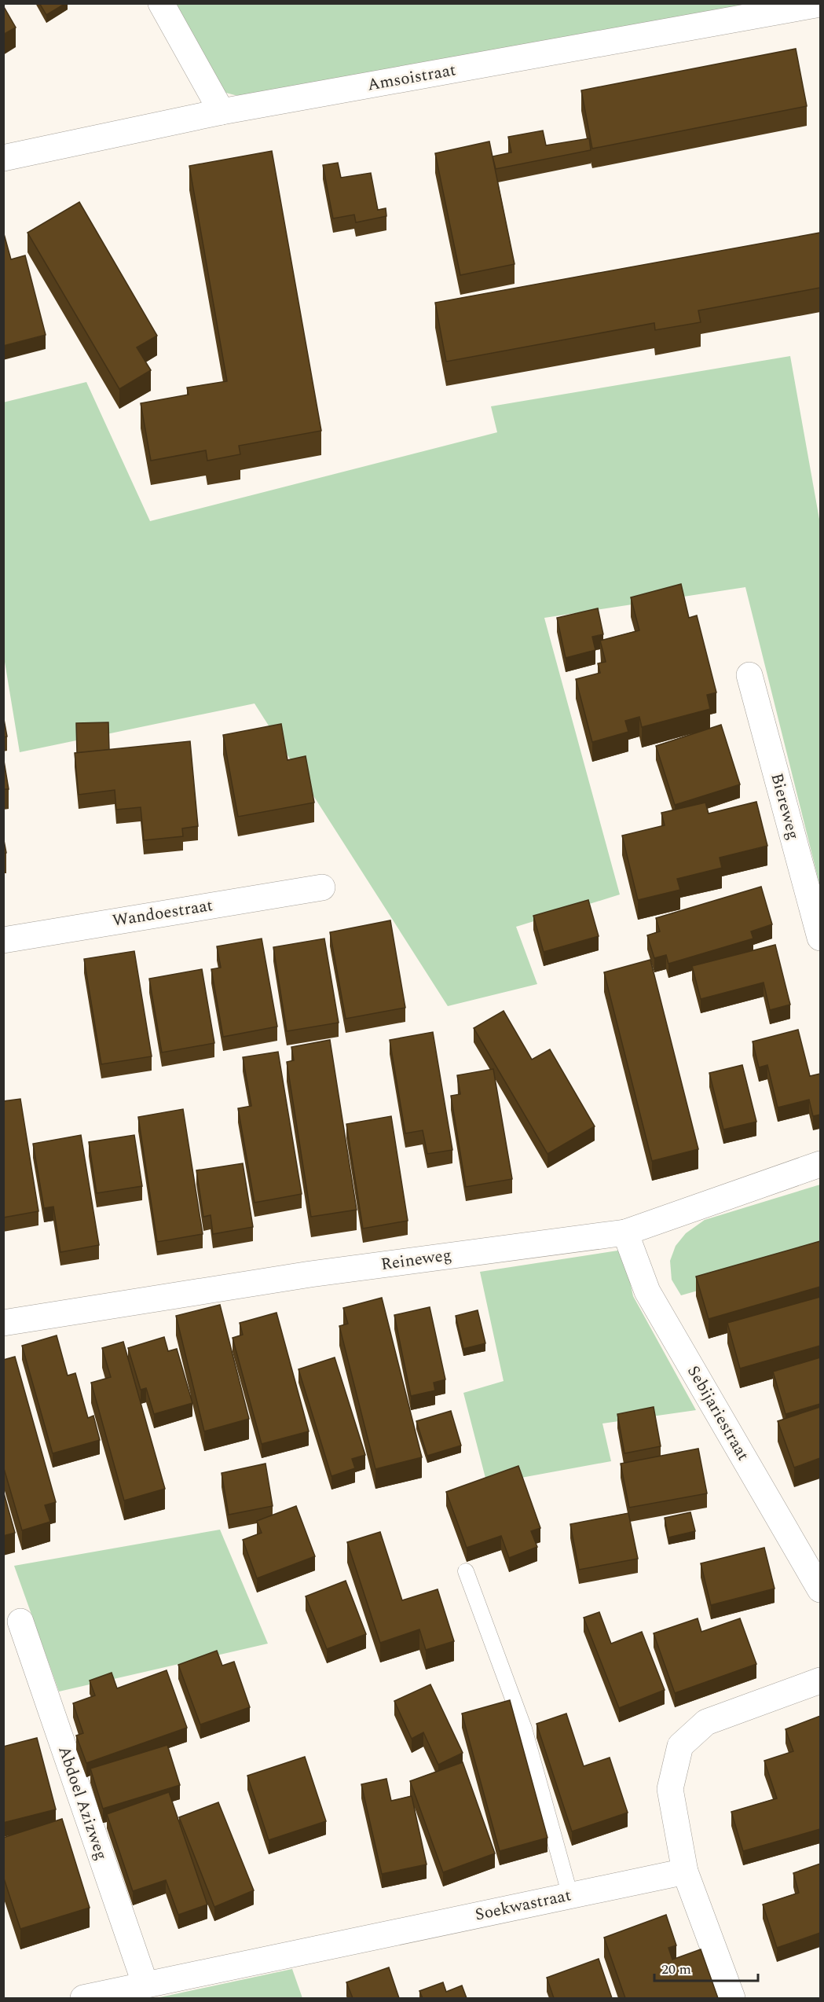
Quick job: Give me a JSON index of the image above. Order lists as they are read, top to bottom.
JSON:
{
  "streets": {
    "street": [
      "Amsoistraat",
      "Biereweg",
      "Wandoestraat",
      "Reineweg",
      "Sebijariestraat",
      "Abdoel Azizweg",
      "Soekwastraat"
    ]
  },
  "crossings": [
    ["Reineweg", "Sebijariestraat"],
    ["Abdoel Azizweg", "Soekwastraat"]
  ],
  "scale_bar": "20 m"
}
